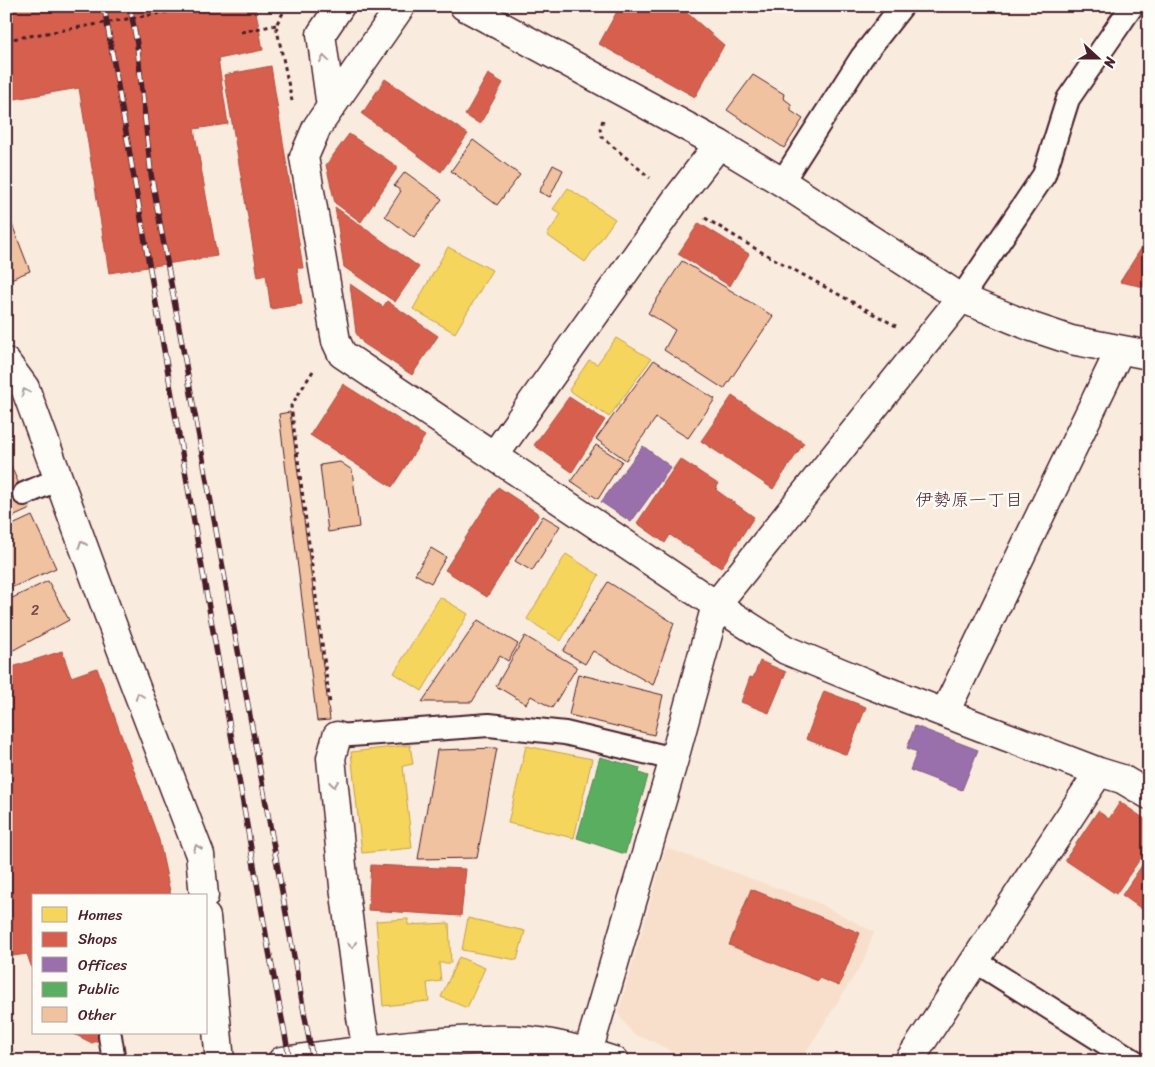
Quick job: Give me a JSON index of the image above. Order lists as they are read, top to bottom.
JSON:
{
  "districts": ["伊勢原一丁目"],
  "house_numbers": ["2"],
  "legend": [
    "Homes",
    "Shops",
    "Offices",
    "Public",
    "Other"
  ],
  "north": "right"
}
